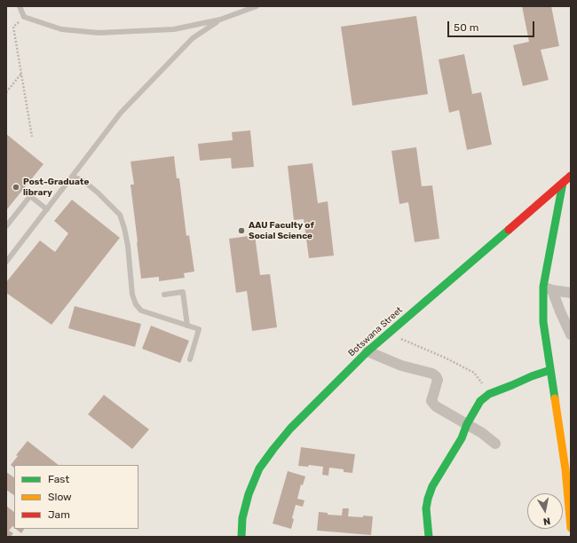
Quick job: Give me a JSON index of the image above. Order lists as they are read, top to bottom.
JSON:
{
  "streets": {
    "street": ["Botswana Street"]
  },
  "places": ["Post-Graduate library", "AAU Faculty of Social Science"],
  "legend": ["Fast", "Slow", "Jam"],
  "scale_bar": "50 m",
  "north": "bottom"
}
